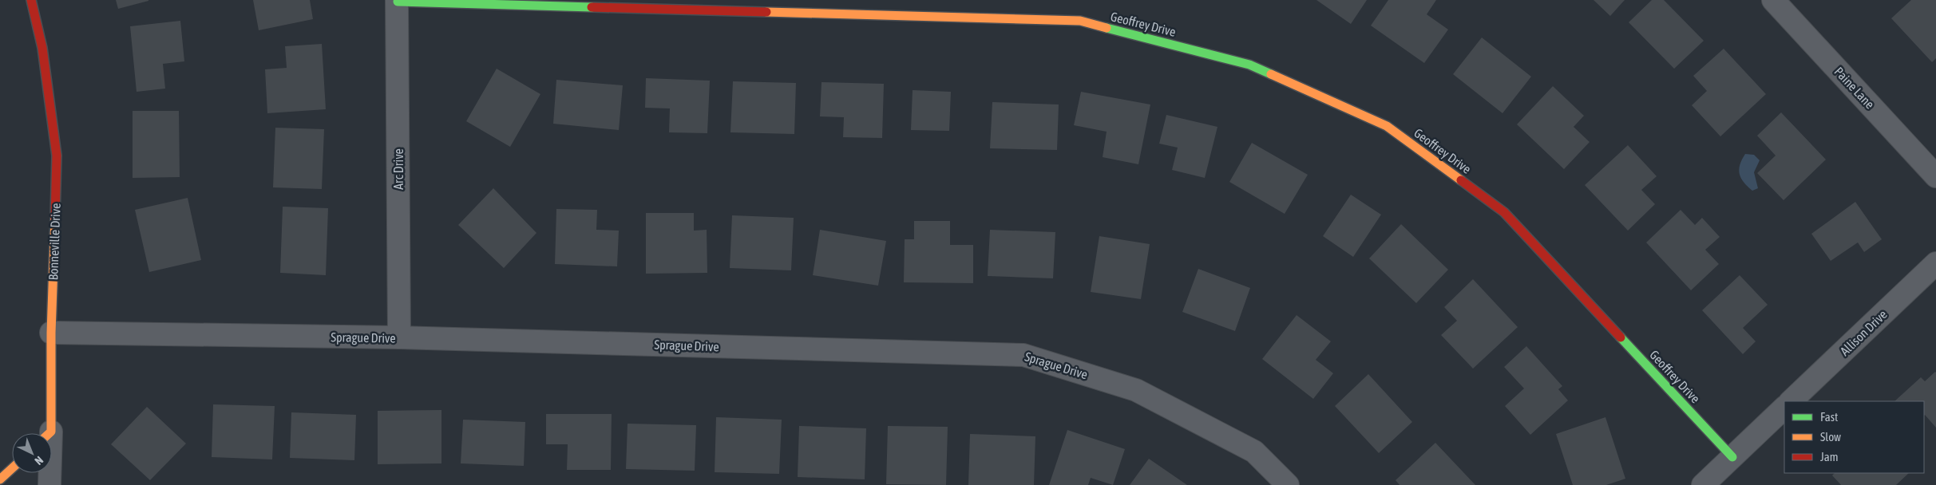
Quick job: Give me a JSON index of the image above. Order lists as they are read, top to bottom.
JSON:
{
  "streets": {
    "street": [
      "Geoffrey Drive",
      "Paine Lane",
      "Arc Drive",
      "Bonneville Drive",
      "Allison Drive",
      "Sprague Drive"
    ]
  },
  "crossings": [
    ["Geoffrey Drive", "Arc Drive"],
    ["Arc Drive", "Sprague Drive"],
    ["Bonneville Drive", "Sprague Drive"]
  ],
  "legend": ["Fast", "Slow", "Jam"],
  "north": "bottom right"
}
